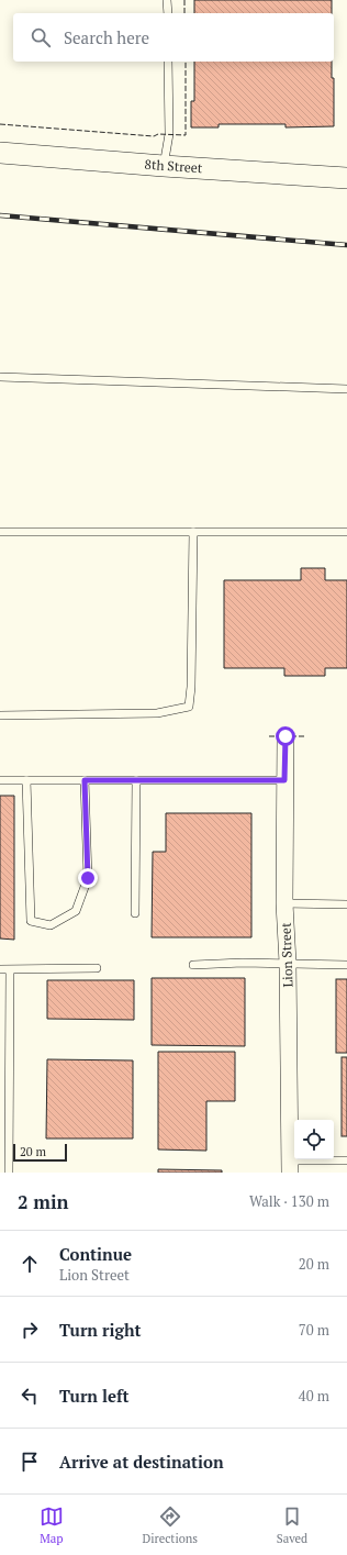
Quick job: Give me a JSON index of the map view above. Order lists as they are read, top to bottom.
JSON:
{
  "streets": {
    "street": ["8th Street", "Lion Street"]
  },
  "scale_bar": "20 m",
  "page": {
    "search": "Search here",
    "scale": "20 m",
    "heading": ["2 min", "Walk · 130 m"],
    "list": [
      ["Continue", "Lion Street", "20 m"],
      ["Turn right", "70 m"],
      ["Turn left", "40 m"],
      "Arrive at destination"
    ],
    "nav": ["Map", "Directions", "Saved"]
  }
}
